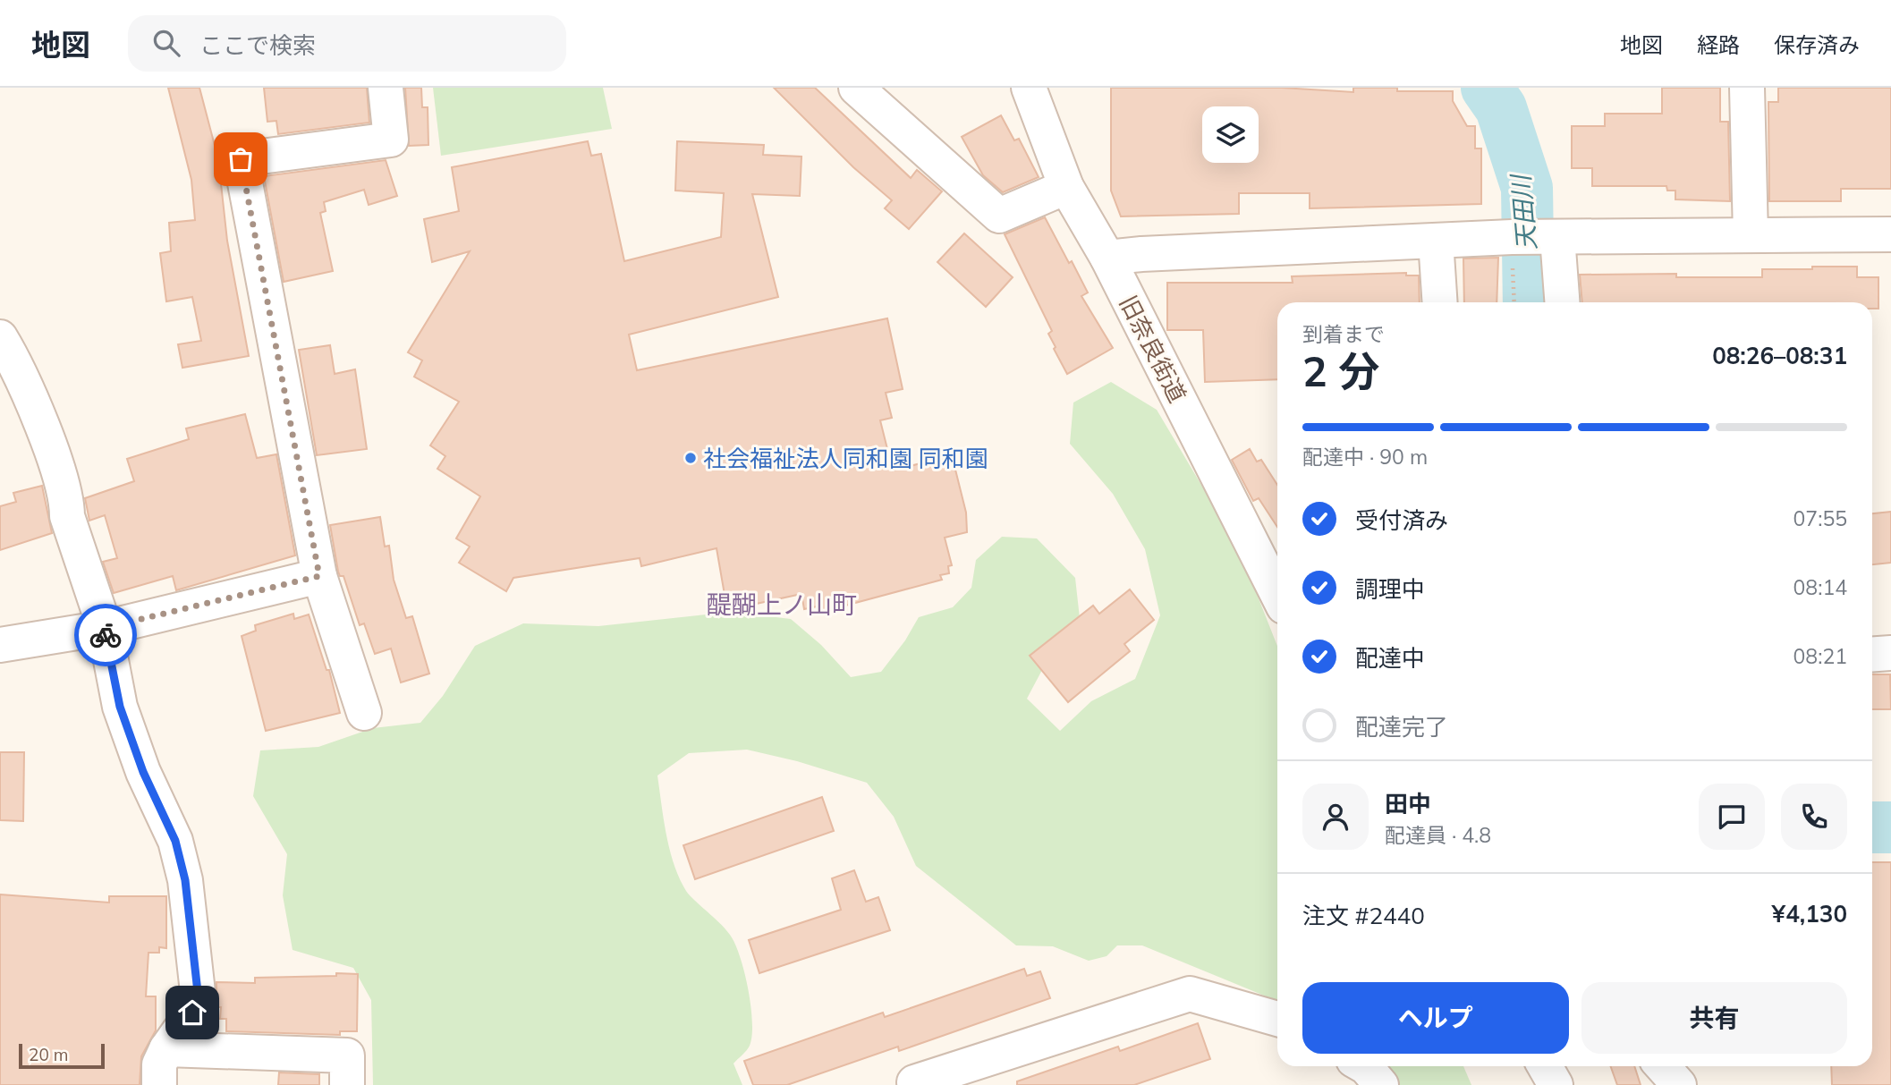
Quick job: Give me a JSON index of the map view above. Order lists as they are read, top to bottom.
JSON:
{
  "streets": {
    "street": ["旧奈良街道"]
  },
  "districts": ["醍醐上ノ山町"],
  "water": ["天田川"],
  "places": ["社会福祉法人同和園 同和園"],
  "scale_bar": "20 m",
  "page": {
    "header": "地図",
    "search": "ここで検索",
    "nav": ["地図", "経路", "保存済み"],
    "heading": ["2 分", "到着まで", "08:26–08:31"],
    "panel": [
      "田中",
      "配達員 · 4.8",
      "注文 #2440",
      "¥4,130"
    ],
    "bar": "配達中 · 90 m",
    "list": [
      ["受付済み", "07:55"],
      ["調理中", "08:14"],
      ["配達中", "08:21"],
      "配達完了"
    ],
    "buttons": ["ヘルプ", "共有"],
    "scale": "20 m"
  }
}
